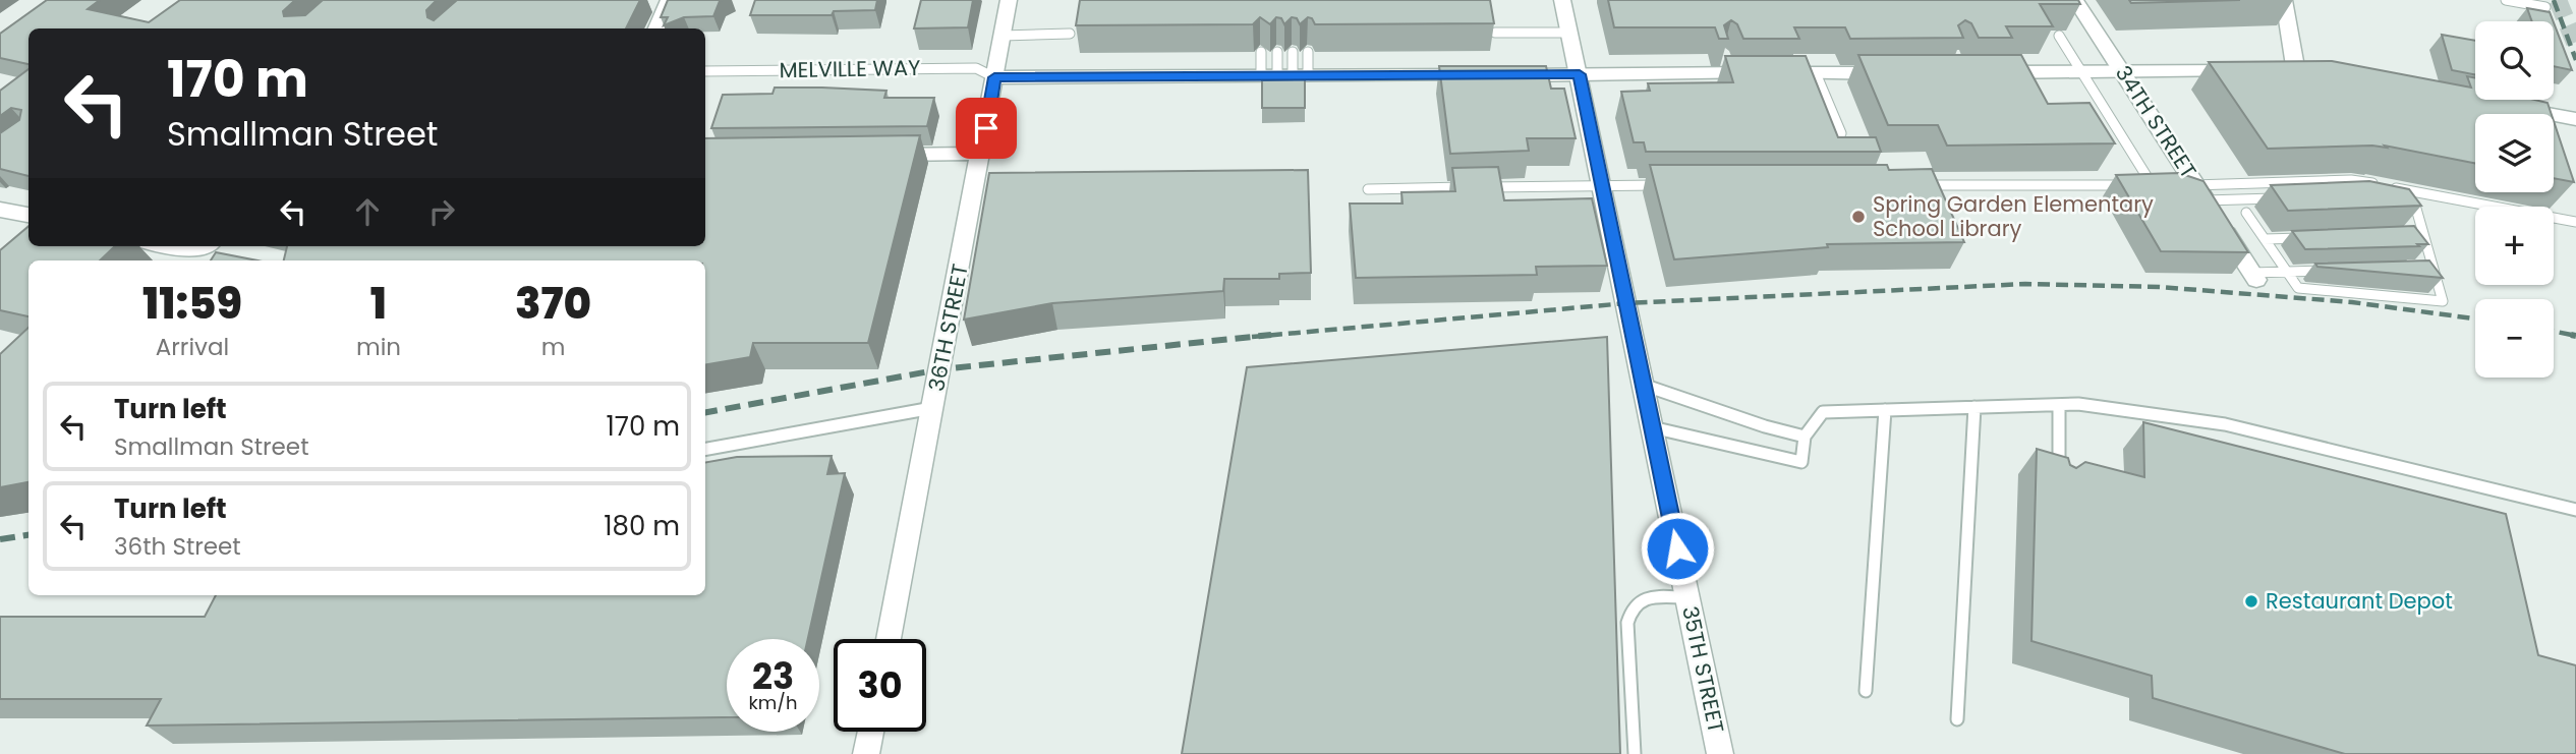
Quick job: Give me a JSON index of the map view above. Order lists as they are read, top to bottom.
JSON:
{
  "streets": {
    "street": ["34TH STREET", "36TH STREET", "35TH STREET"],
    "lane": ["MELVILLE WAY"]
  },
  "crossings": [
    ["MELVILLE WAY", "36TH STREET"]
  ],
  "places": ["Spring Garden Elementary School Library", "Restaurant Depot"],
  "page": {
    "map_buttons": ["+", "−"],
    "turn": ["170 m", "Smallman Street"],
    "eta": [
      "11:59",
      "Arrival",
      "1",
      "min",
      "370",
      "m"
    ],
    "list": [
      {
        "name": "Turn left",
        "note": "Smallman Street",
        "value": "170 m"
      },
      {
        "name": "Turn left",
        "note": "36th Street",
        "value": "180 m"
      }
    ],
    "speed": "23 km/h",
    "limit": "30"
  }
}
